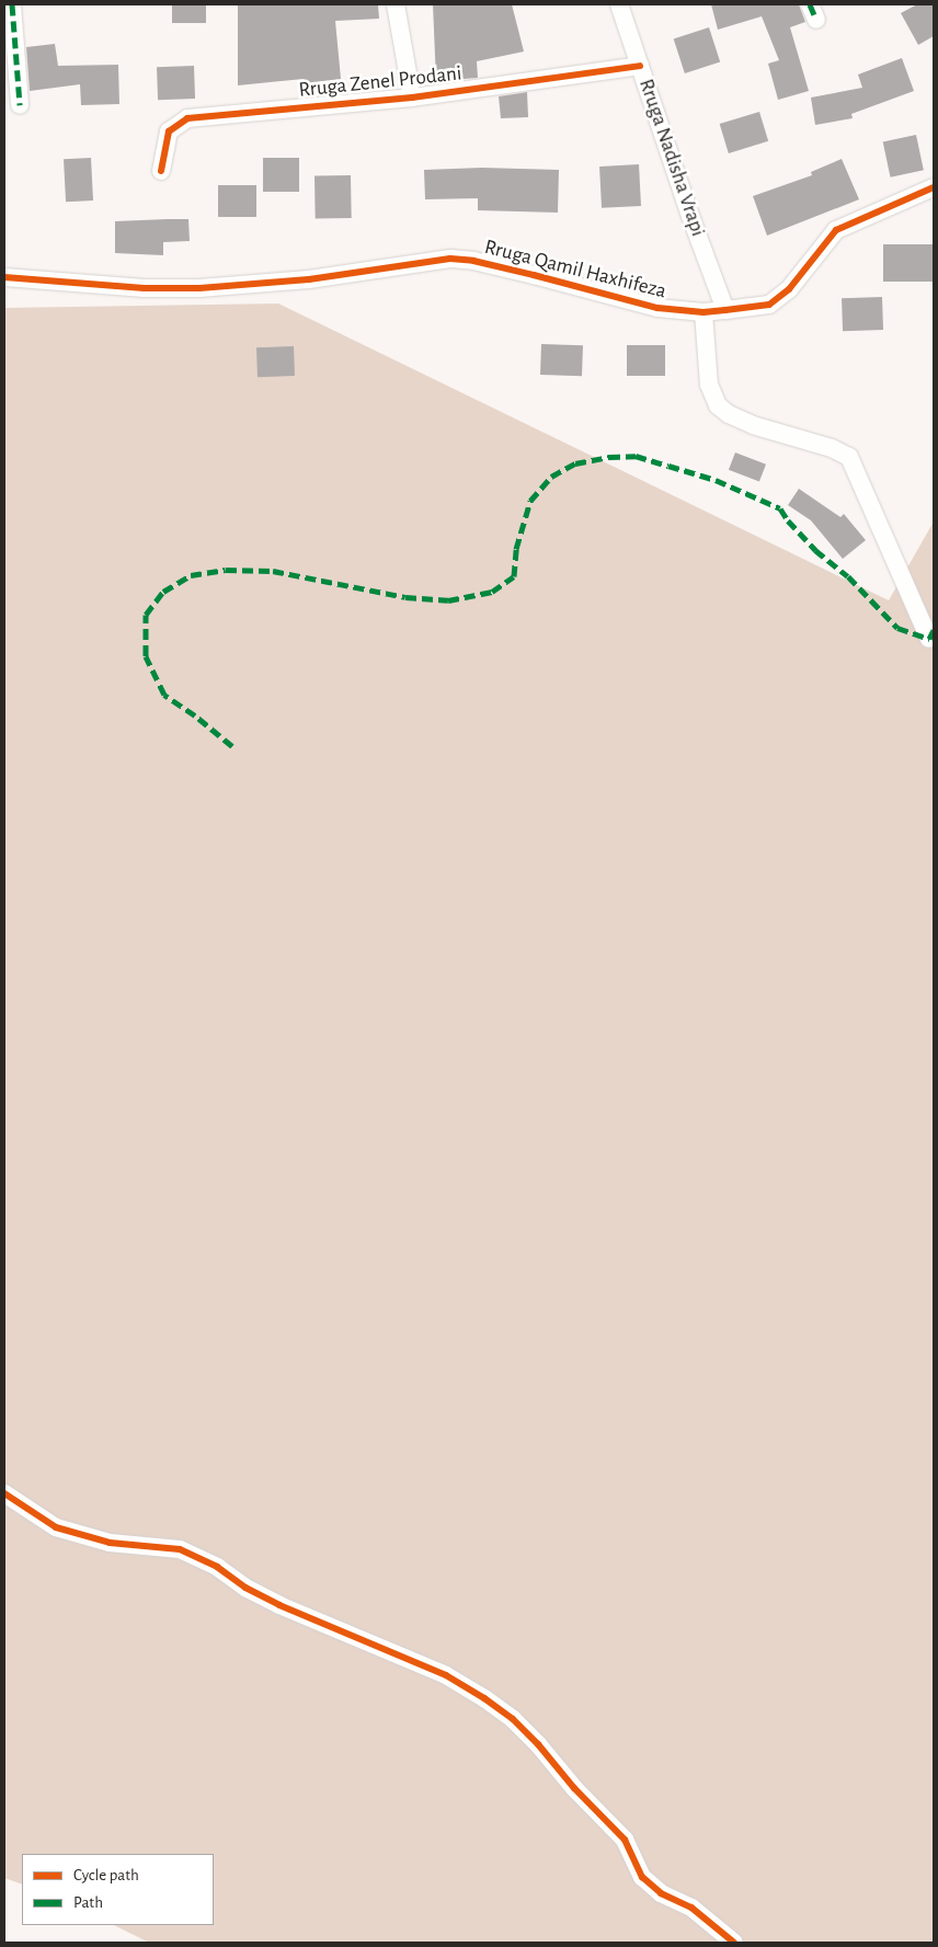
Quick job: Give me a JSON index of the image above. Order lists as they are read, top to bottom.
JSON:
{
  "streets": {
    "street": ["Rruga Zenel Prodani", "Rruga Nadisha Vrapi", "Rruga Qamil Haxhifeza"]
  },
  "crossings": [
    ["Rruga Zenel Prodani", "Rruga Nadisha Vrapi"],
    ["Rruga Nadisha Vrapi", "Rruga Qamil Haxhifeza"]
  ],
  "legend": ["Cycle path", "Path"]
}
